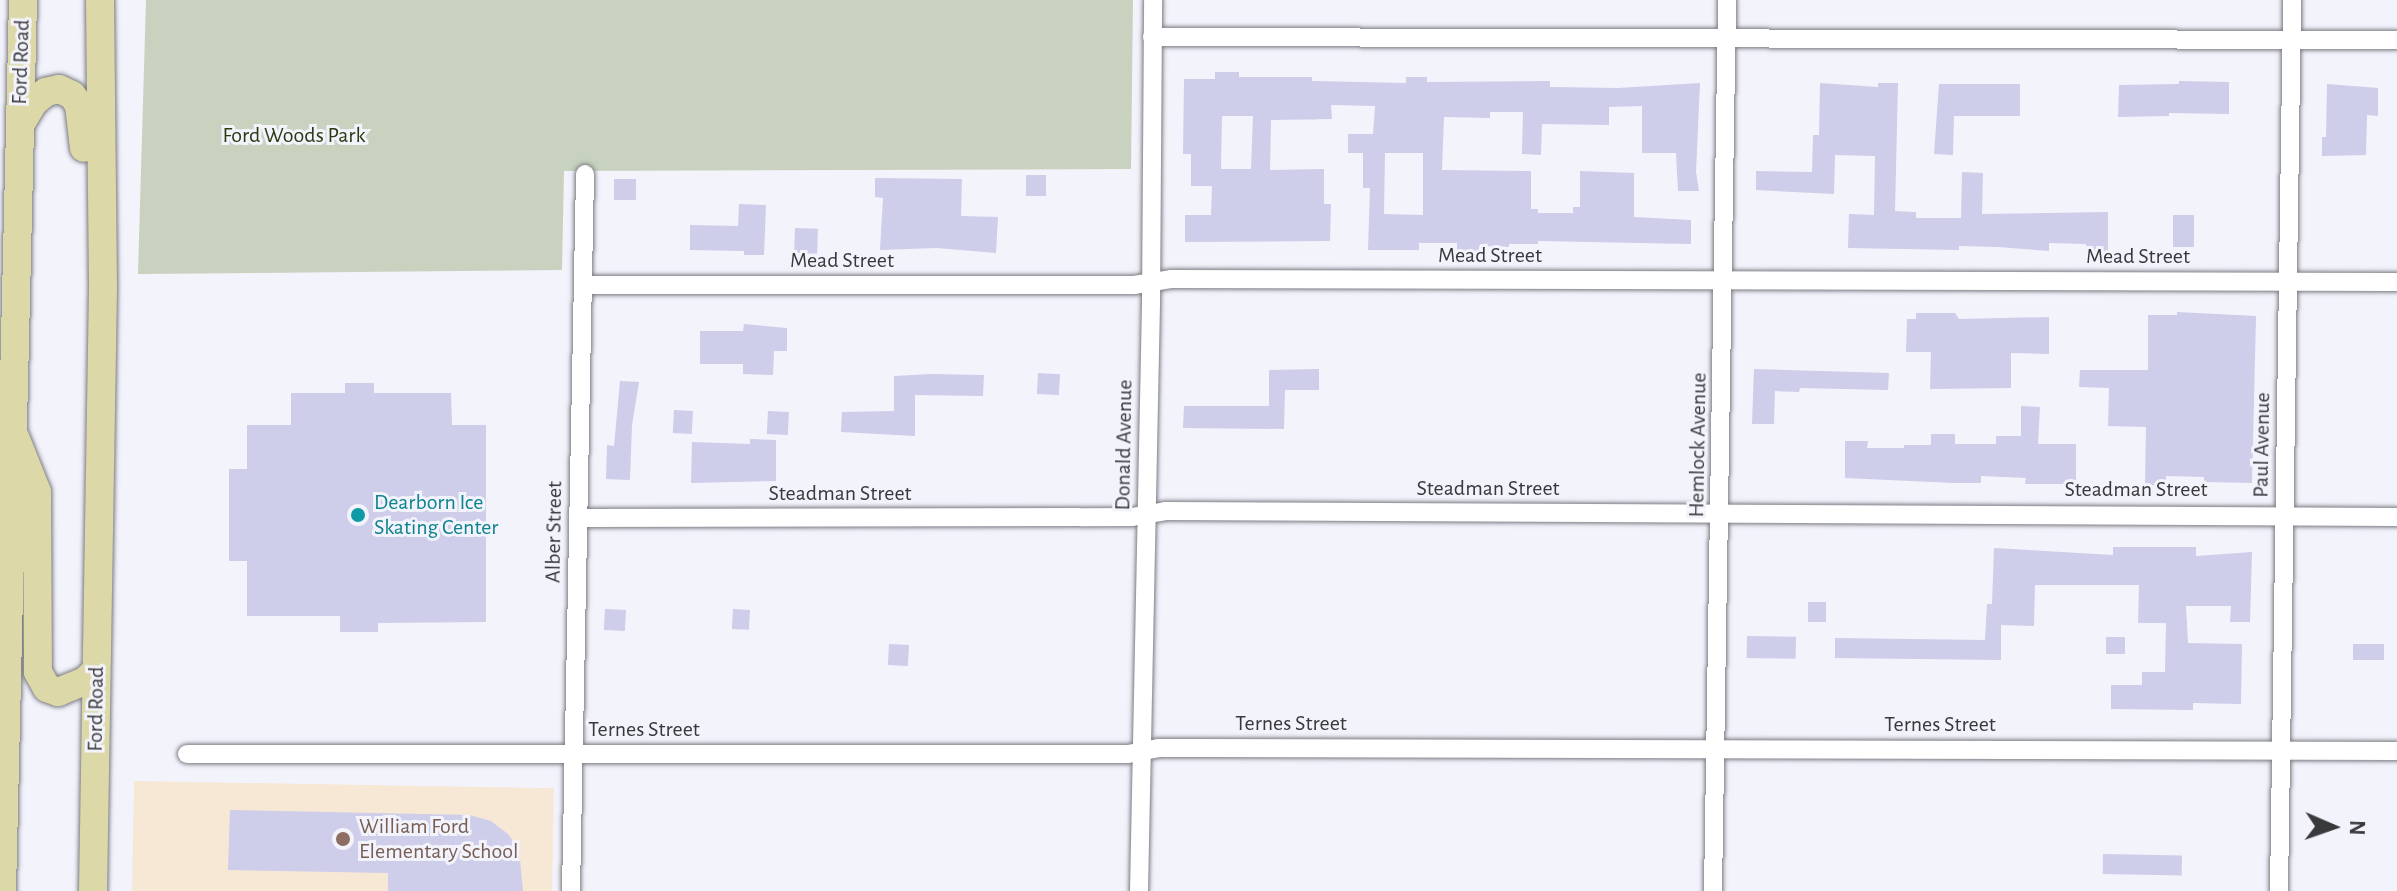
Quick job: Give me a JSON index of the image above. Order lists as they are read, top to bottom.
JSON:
{
  "streets": {
    "main road": ["Ford Road"],
    "street": [
      "Mead Street",
      "Donald Avenue",
      "Hemlock Avenue",
      "Paul Avenue",
      "Steadman Street",
      "Alber Street",
      "Ternes Street"
    ]
  },
  "crossings": [
    ["Mead Street", "Donald Avenue"],
    ["Mead Street", "Hemlock Avenue"],
    ["Mead Street", "Paul Avenue"],
    ["Mead Street", "Alber Street"],
    ["Donald Avenue", "Steadman Street"],
    ["Donald Avenue", "Ternes Street"],
    ["Hemlock Avenue", "Steadman Street"],
    ["Hemlock Avenue", "Ternes Street"],
    ["Paul Avenue", "Steadman Street"],
    ["Paul Avenue", "Ternes Street"],
    ["Steadman Street", "Alber Street"],
    ["Alber Street", "Ternes Street"]
  ],
  "parks": ["Ford Woods Park"],
  "places": ["Dearborn Ice Skating Center", "William Ford Elementary School"],
  "north": "right"
}
